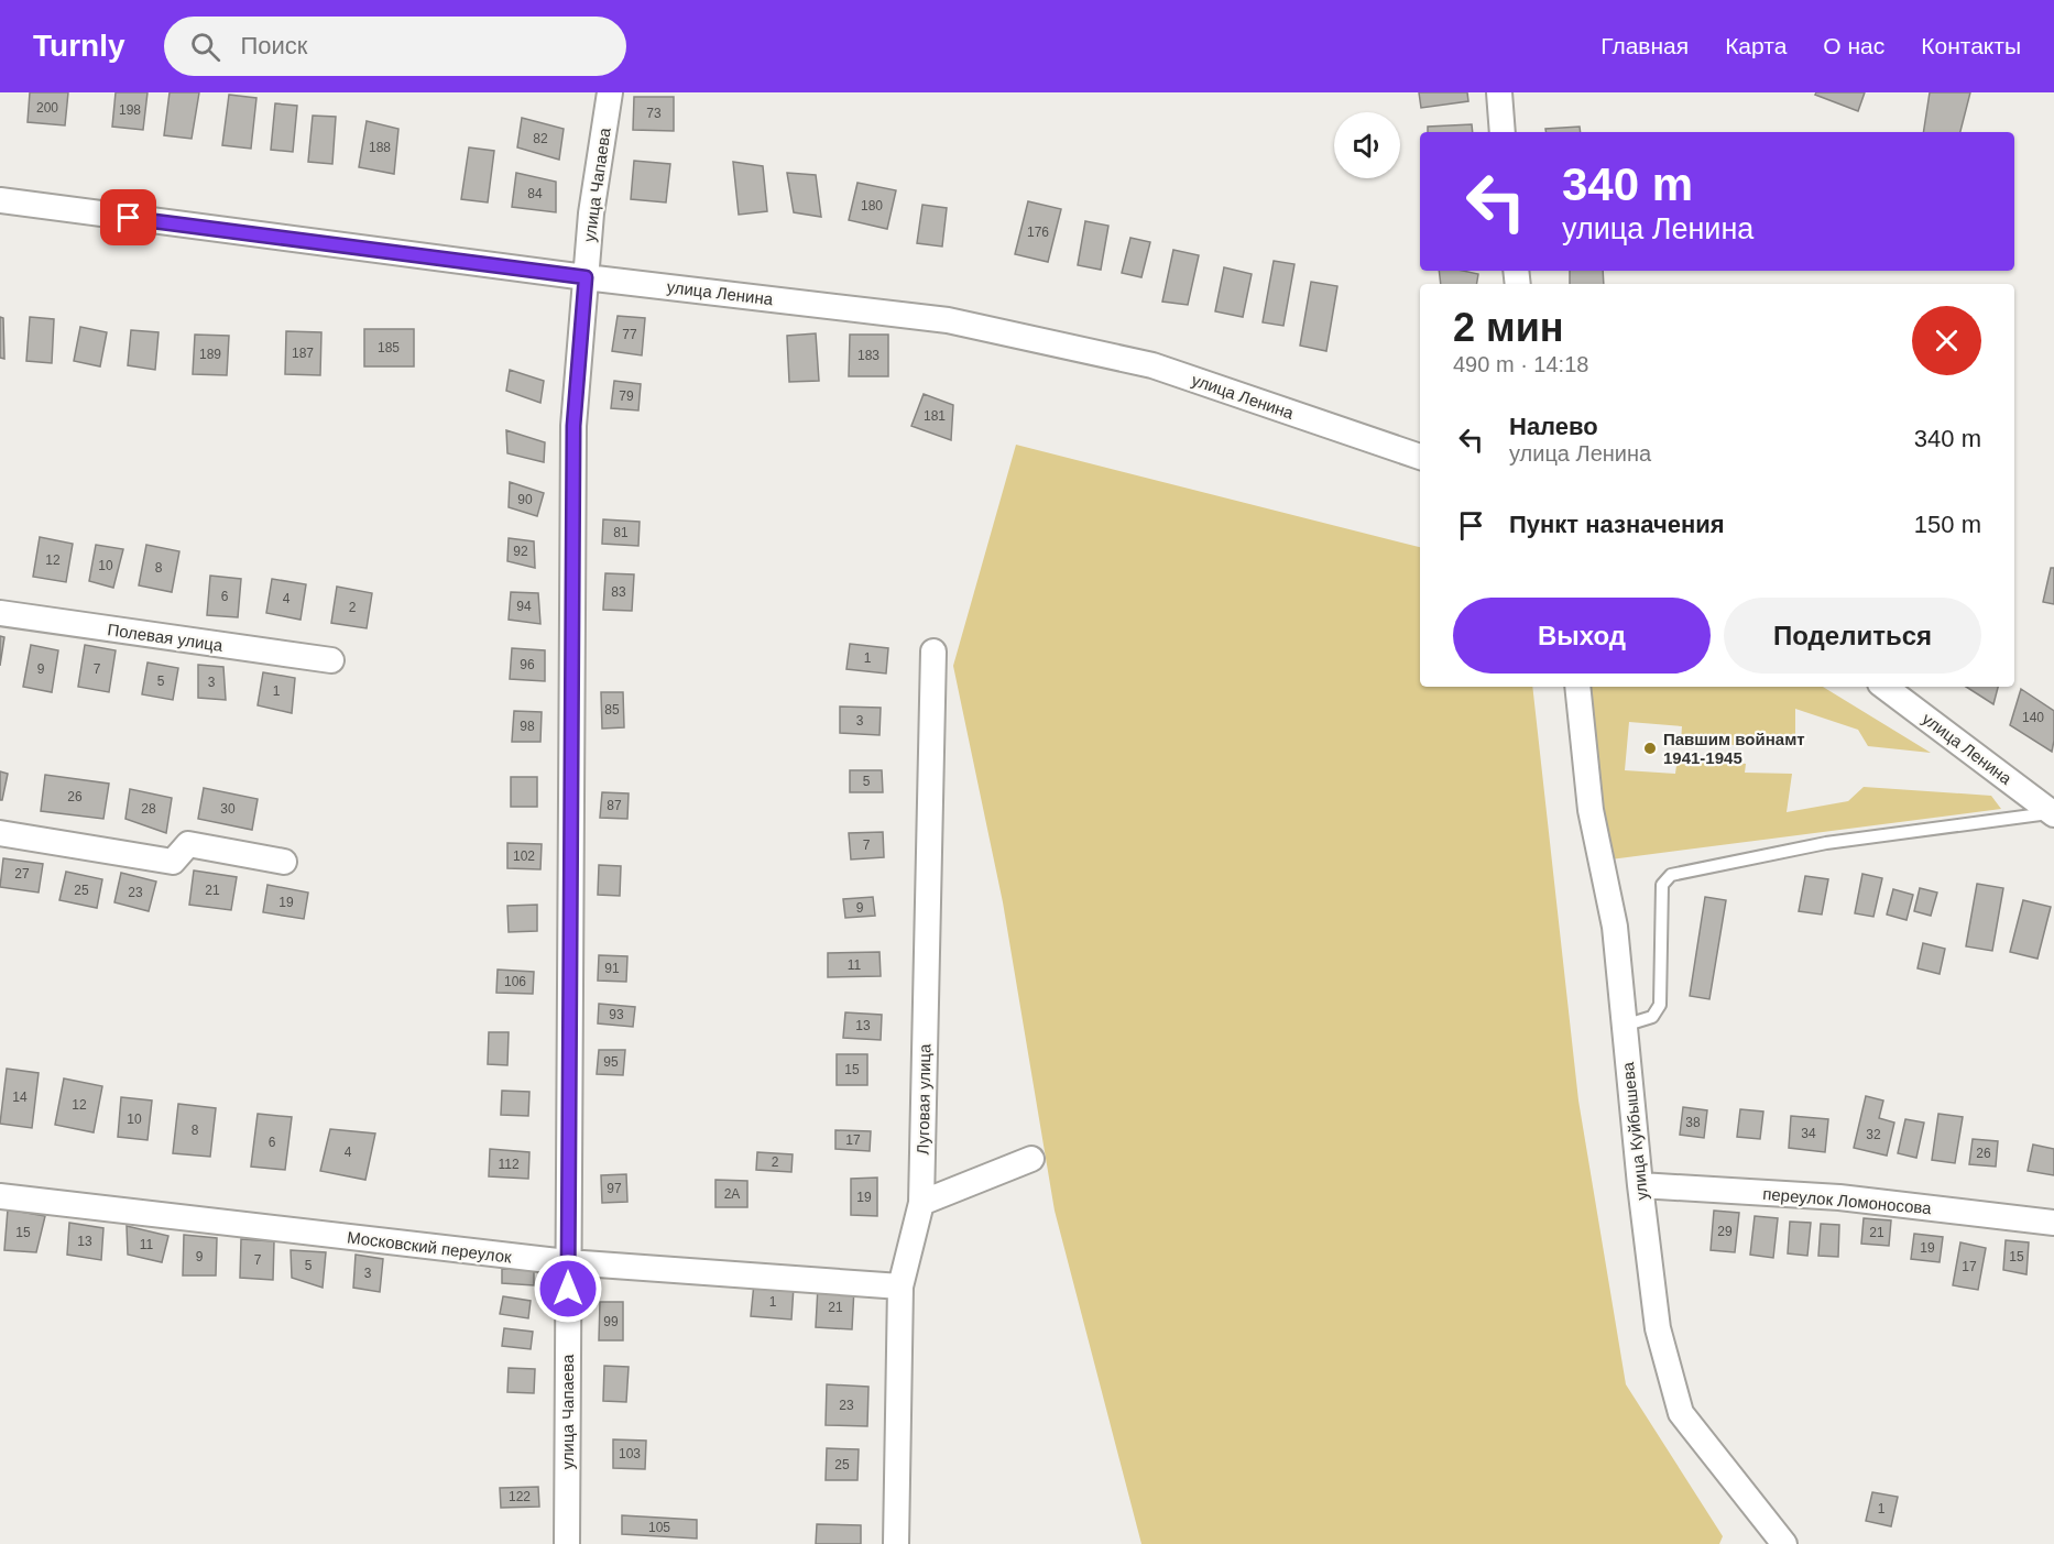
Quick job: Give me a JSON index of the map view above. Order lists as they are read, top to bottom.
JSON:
{
  "streets": {
    "street": [
      "улица Чапаева",
      "улица Ленина",
      "Полевая улица",
      "Луговая улица",
      "улица Куйбышева",
      "переулок Ломоносова",
      "Московский переулок"
    ]
  },
  "crossings": [
    ["улица Чапаева", "улица Ленина"],
    ["улица Чапаева", "Московский переулок"],
    ["Луговая улица", "Московский переулок"],
    ["улица Куйбышева", "переулок Ломоносова"]
  ],
  "places": ["Павшим войнамт 1941-1945"],
  "house_numbers": [
    "200",
    "198",
    "73",
    "82",
    "188",
    "84",
    "180",
    "176",
    "77",
    "185",
    "187",
    "189",
    "183",
    "79",
    "181",
    "90",
    "81",
    "92",
    "12",
    "10",
    "8",
    "83",
    "6",
    "4",
    "94",
    "2",
    "1",
    "96",
    "9",
    "7",
    "5",
    "3",
    "1",
    "85",
    "140",
    "3",
    "98",
    "5",
    "26",
    "87",
    "28",
    "30",
    "7",
    "102",
    "27",
    "25",
    "21",
    "23",
    "19",
    "9",
    "11",
    "91",
    "106",
    "93",
    "13",
    "95",
    "15",
    "14",
    "12",
    "10",
    "38",
    "8",
    "34",
    "32",
    "17",
    "6",
    "4",
    "26",
    "2",
    "112",
    "97",
    "2А",
    "19",
    "29",
    "15",
    "21",
    "13",
    "11",
    "19",
    "9",
    "15",
    "7",
    "5",
    "17",
    "3",
    "1",
    "21",
    "99",
    "23",
    "103",
    "25",
    "122",
    "1",
    "105"
  ],
  "page": {
    "header": "Turnly",
    "search": "Поиск",
    "nav": [
      "Главная",
      "Карта",
      "О нас",
      "Контакты"
    ],
    "turn": ["340 m", "улица Ленина"],
    "heading": ["2 мин", "490 m · 14:18"],
    "list": [
      {
        "name": "Налево",
        "note": "улица Ленина",
        "value": "340 m"
      },
      {
        "name": "Пункт назначения",
        "value": "150 m"
      }
    ],
    "buttons": ["Выход", "Поделиться"]
  }
}
